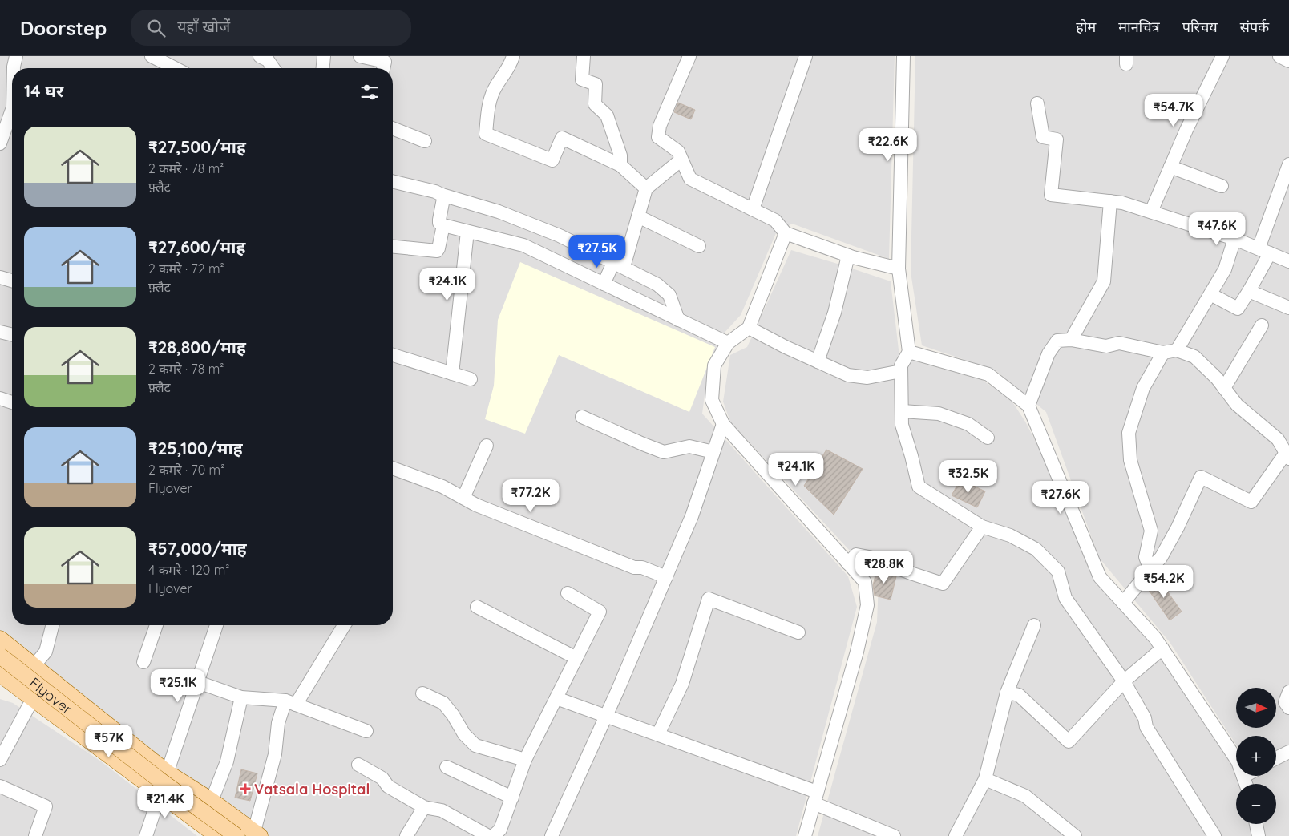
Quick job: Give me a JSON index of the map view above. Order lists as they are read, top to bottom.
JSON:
{
  "streets": {
    "main road": ["Flyover"]
  },
  "places": {
    "health": ["Vatsala Hospital"]
  },
  "north": "right",
  "page": {
    "header": "Doorstep",
    "search": "यहाँ खोजें",
    "nav": [
      "होम",
      "मानचित्र",
      "परिचय",
      "संपर्क"
    ],
    "heading": "14 घर",
    "price": [
      "₹54.7K",
      "₹22.6K",
      "₹47.6K",
      "₹27.5K",
      "₹24.1K",
      "₹24.1K",
      "₹32.5K",
      "₹77.2K",
      "₹27.6K",
      "₹28.8K",
      "₹54.2K",
      "₹25.1K",
      "₹57K",
      "₹21.4K"
    ],
    "list": [
      {
        "name": "₹27,500/माह",
        "note": "2 कमरे · 78 m² · फ़्लैट"
      },
      {
        "name": "₹27,600/माह",
        "note": "2 कमरे · 72 m² · फ़्लैट"
      },
      {
        "name": "₹28,800/माह",
        "note": "2 कमरे · 78 m² · फ़्लैट"
      },
      {
        "name": "₹25,100/माह",
        "note": "2 कमरे · 70 m² · Flyover"
      },
      {
        "name": "₹57,000/माह",
        "note": "4 कमरे · 120 m² · Flyover"
      }
    ],
    "map_buttons": ["+", "−"]
  }
}
